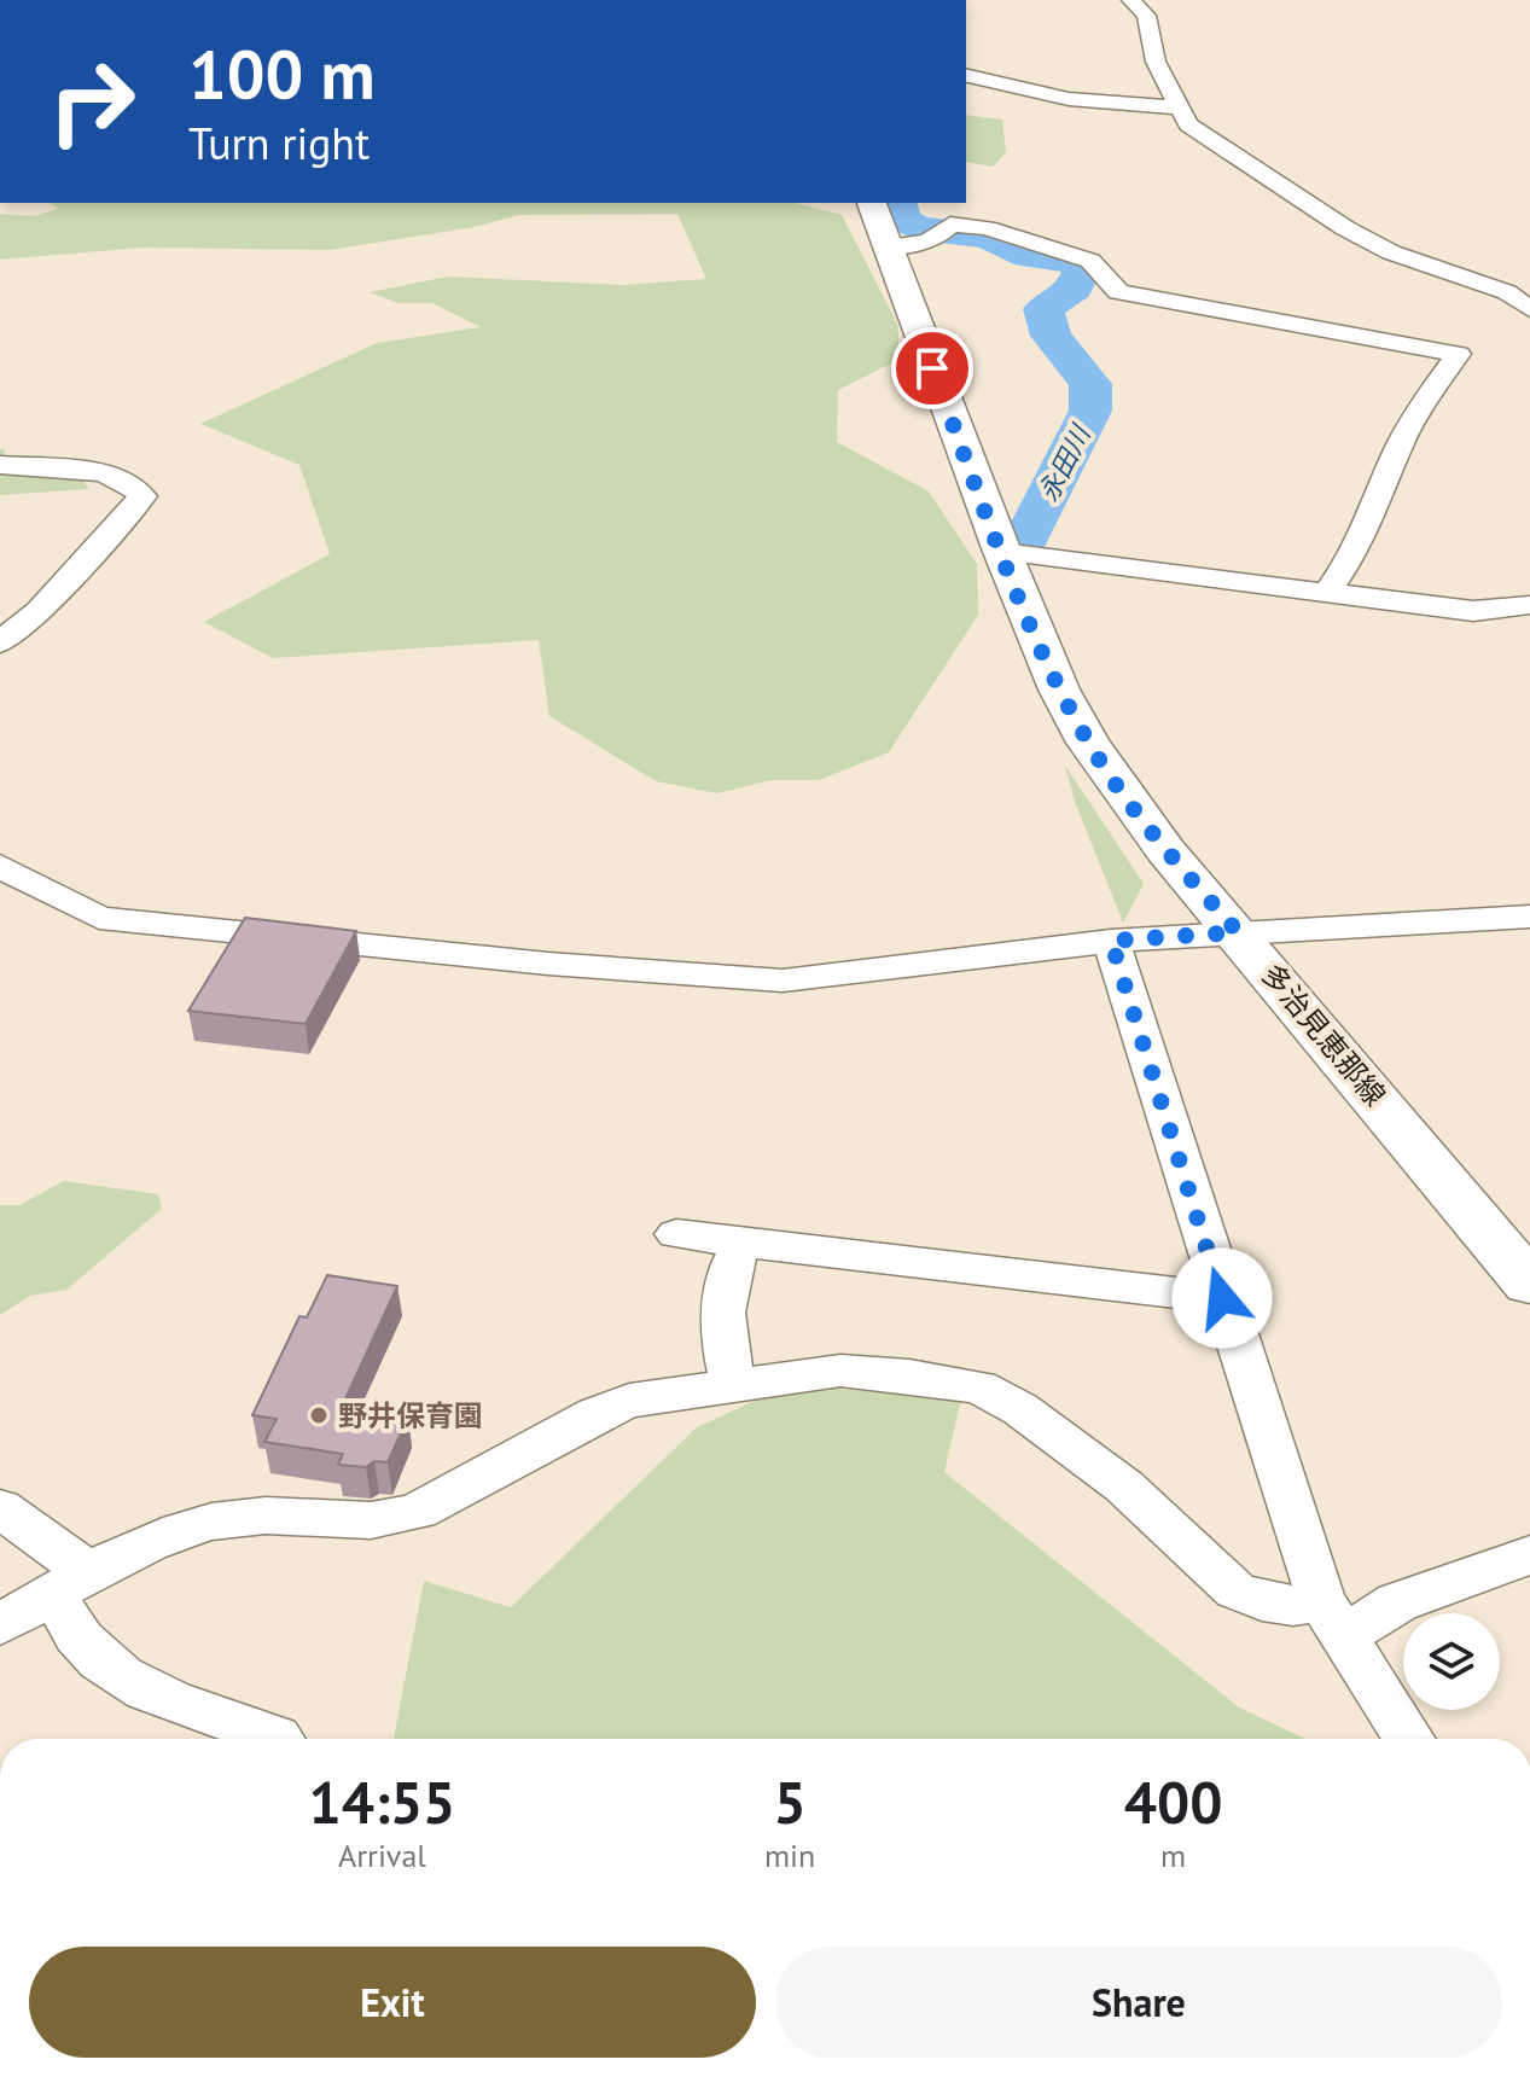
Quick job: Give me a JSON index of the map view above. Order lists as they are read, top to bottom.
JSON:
{
  "streets": {
    "main road": ["多治見恵那線"]
  },
  "water": ["永田川"],
  "places": ["野井保育園"],
  "page": {
    "turn": ["100 m", "Turn right"],
    "eta": [
      "14:55",
      "Arrival",
      "5",
      "min",
      "400",
      "m"
    ],
    "buttons": ["Exit", "Share"]
  }
}
